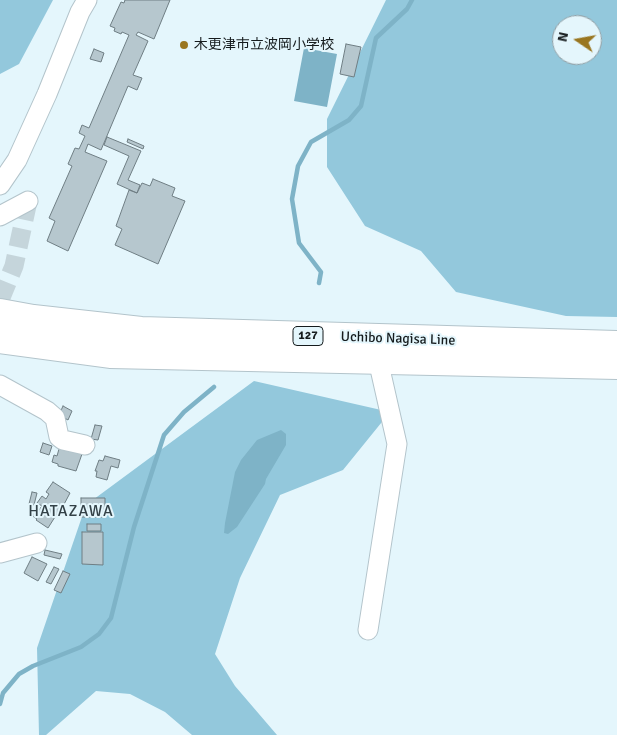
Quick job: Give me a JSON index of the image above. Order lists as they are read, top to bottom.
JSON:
{
  "streets": {
    "highway": ["127", "Uchibo Nagisa Line"]
  },
  "districts": ["HATAZAWA"],
  "places": ["木更津市立波岡小学校"],
  "north": "left"
}
